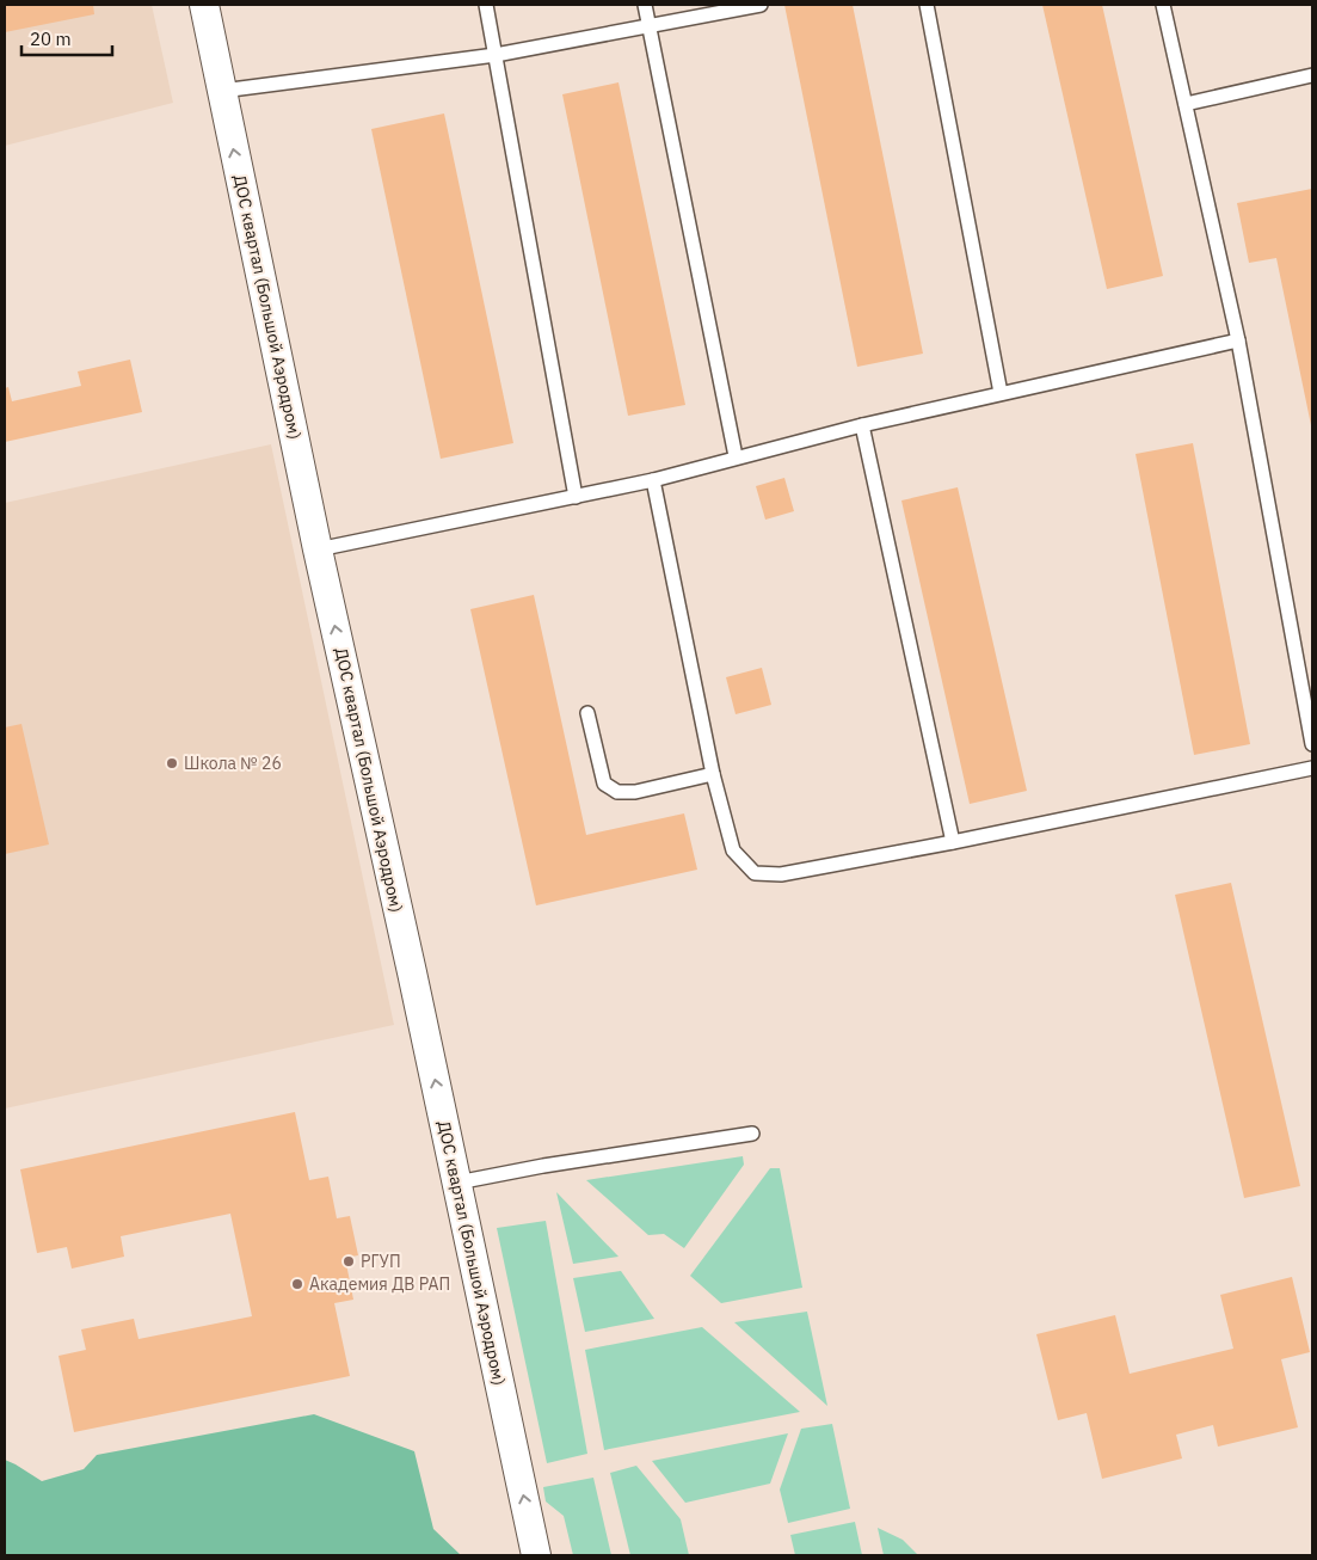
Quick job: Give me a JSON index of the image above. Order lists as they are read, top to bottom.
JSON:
{
  "streets": {
    "street": ["ДОС квартал (Большой Аэродром)"]
  },
  "one_way": ["ДОС квартал (Большой Аэродром)"],
  "places": ["Школа № 26", "РГУП", "Академия ДВ РАП"],
  "scale_bar": "20 m"
}
